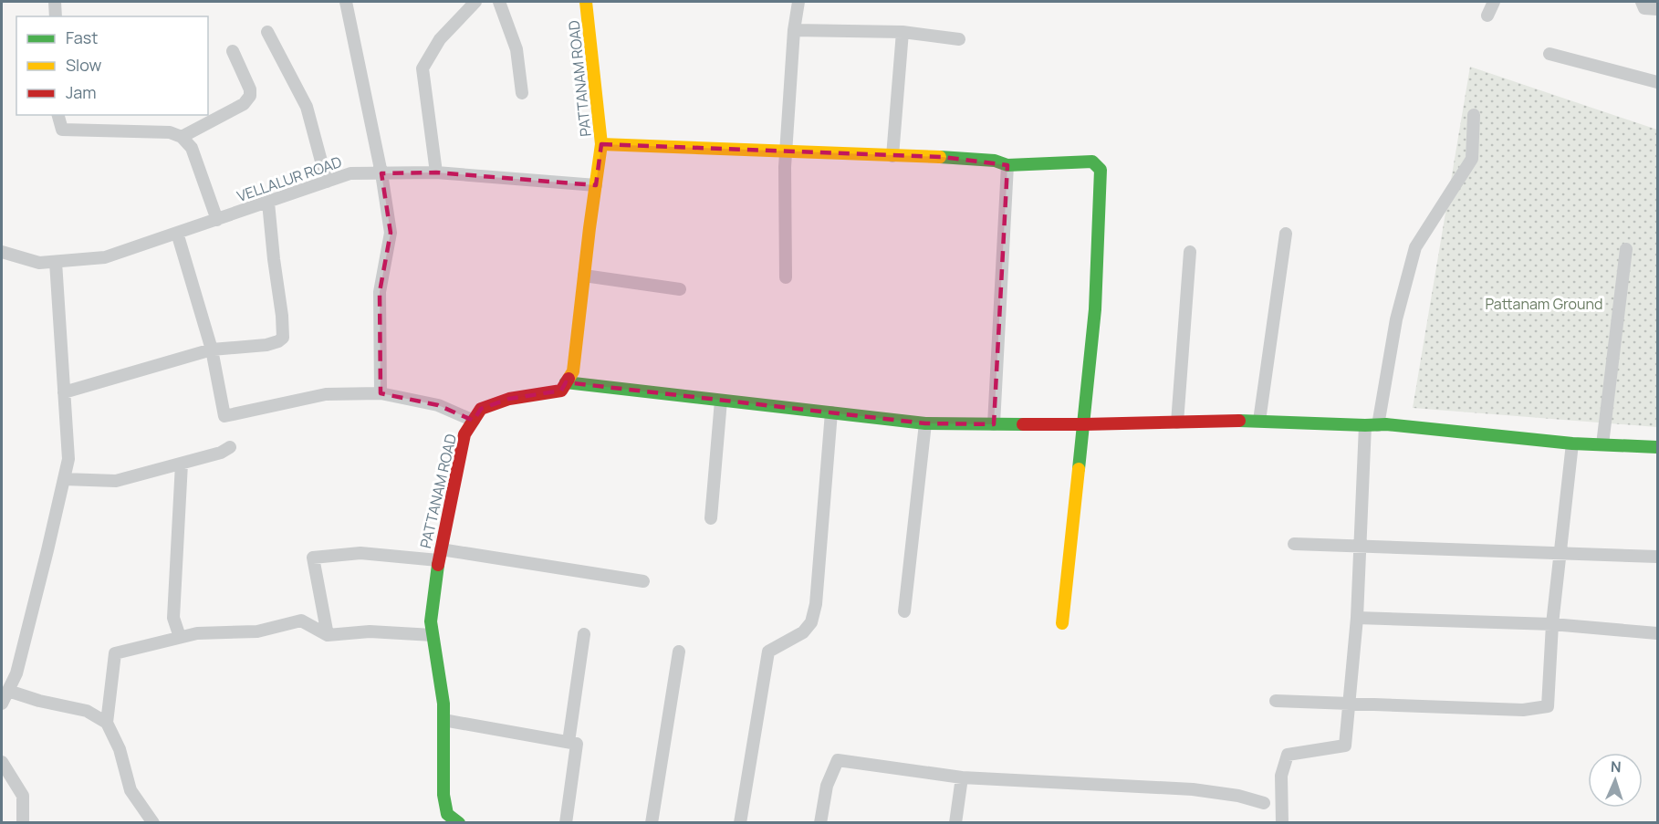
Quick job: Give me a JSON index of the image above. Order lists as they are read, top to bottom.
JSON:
{
  "streets": {
    "street": ["PATTANAM ROAD", "VELLALUR ROAD"]
  },
  "crossings": [
    ["PATTANAM ROAD", "VELLALUR ROAD"]
  ],
  "parks": ["Pattanam Ground"],
  "legend": ["Fast", "Slow", "Jam"],
  "north": "top"
}
